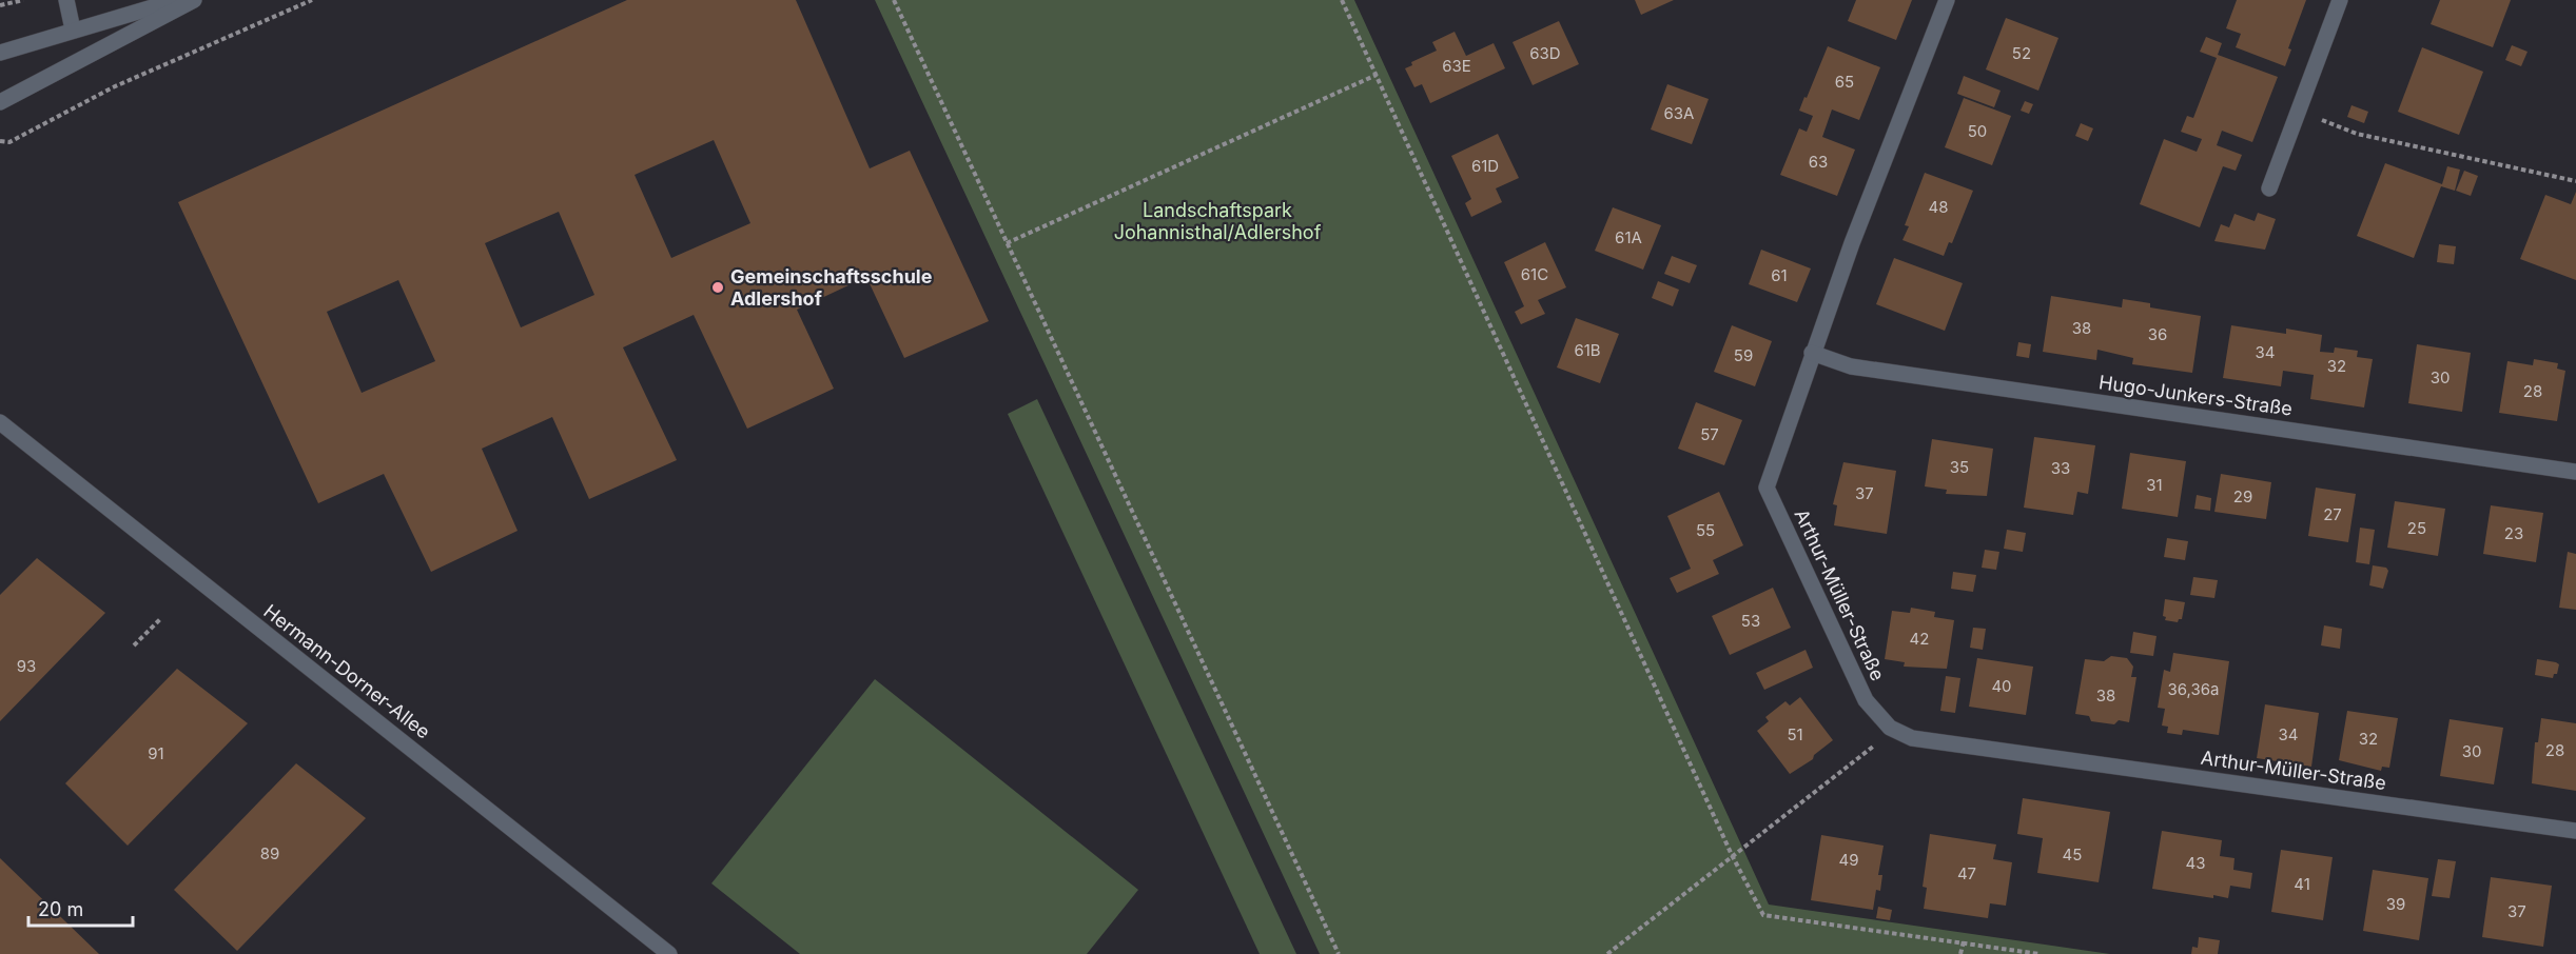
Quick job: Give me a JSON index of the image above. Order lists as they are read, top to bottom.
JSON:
{
  "streets": {
    "street": ["Hugo-Junkers-Straße", "Arthur-Müller-Straße", "Hermann-Dorner-Allee"]
  },
  "crossings": [
    ["Hugo-Junkers-Straße", "Arthur-Müller-Straße"]
  ],
  "parks": ["Landschaftspark Johannisthal/Adlershof"],
  "places": ["Gemeinschaftsschule Adlershof"],
  "house_numbers": [
    "63D",
    "52",
    "63E",
    "65",
    "63A",
    "50",
    "63",
    "61D",
    "48",
    "61A",
    "61C",
    "61",
    "38",
    "36",
    "61B",
    "34",
    "59",
    "32",
    "30",
    "28",
    "57",
    "35",
    "33",
    "31",
    "37",
    "29",
    "27",
    "25",
    "55",
    "23",
    "53",
    "42",
    "93",
    "40",
    "36,36a",
    "38",
    "51",
    "34",
    "32",
    "28",
    "30",
    "91",
    "89",
    "45",
    "49",
    "43",
    "47",
    "41",
    "39",
    "37"
  ],
  "scale_bar": "20 m"
}
